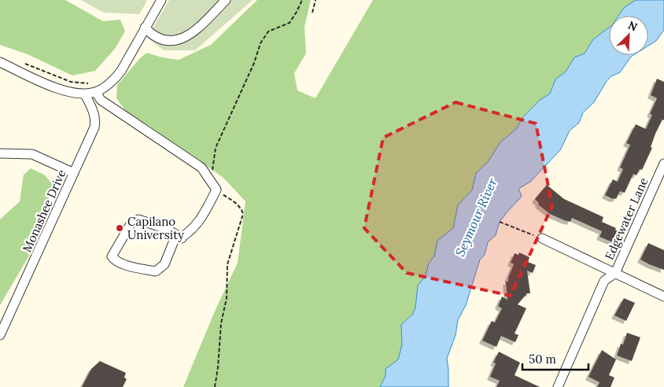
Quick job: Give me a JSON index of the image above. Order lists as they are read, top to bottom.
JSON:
{
  "streets": {
    "street": ["Monashee Drive", "Edgewater Lane"]
  },
  "water": ["Seymour River"],
  "places": ["Capilano University"],
  "scale_bar": "50 m",
  "north": "top right"
}
